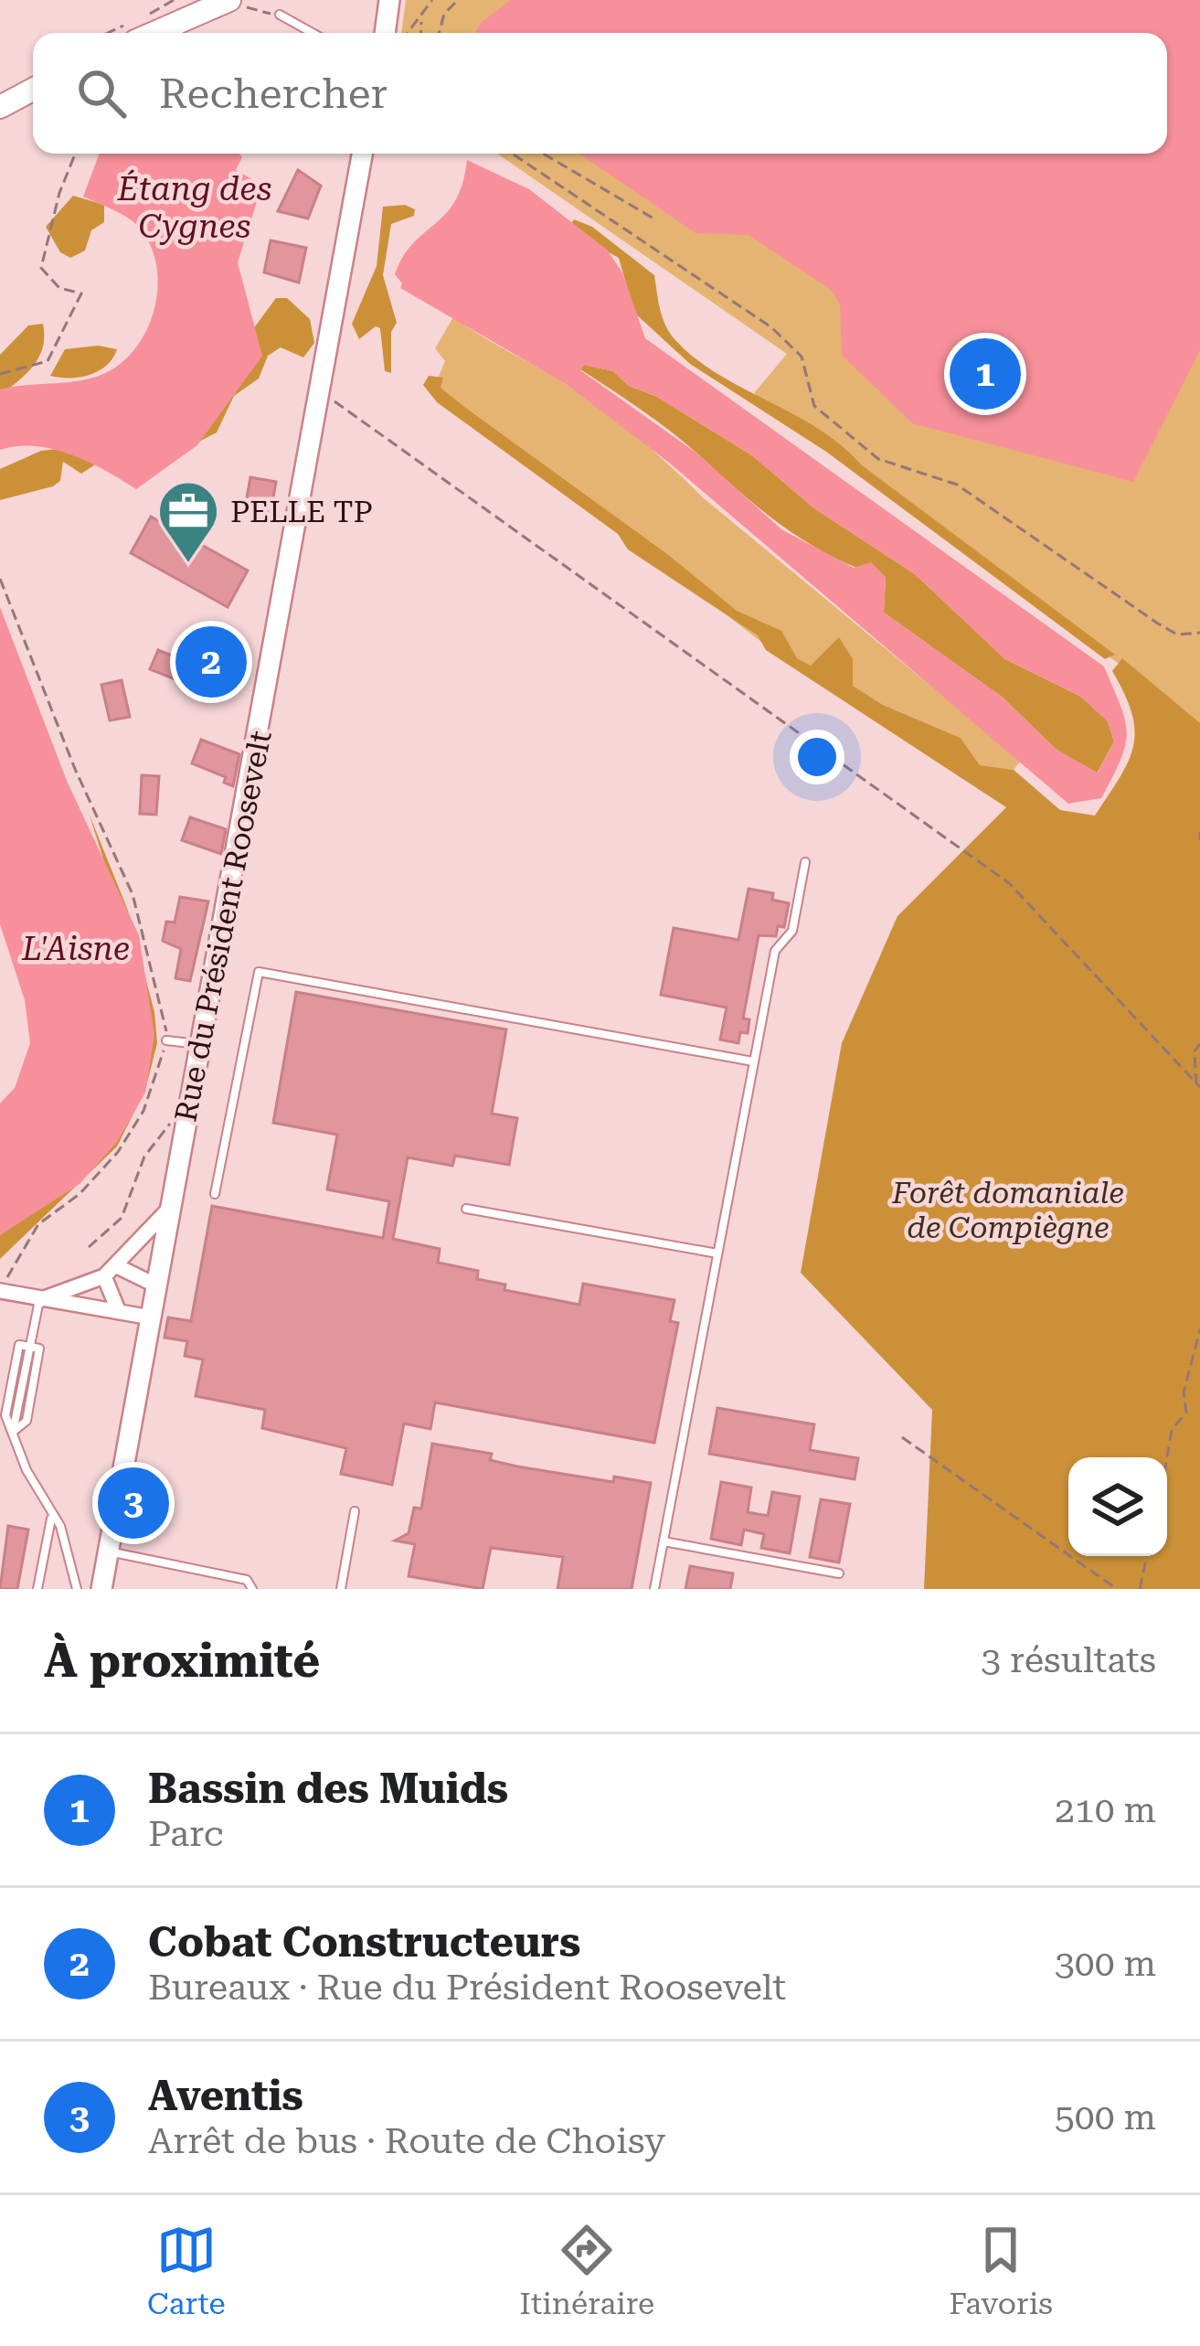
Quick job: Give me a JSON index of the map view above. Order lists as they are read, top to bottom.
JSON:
{
  "streets": {
    "street": ["Rue du Président Roosevelt"]
  },
  "water": ["Étang des Cygnes", "L'Aisne"],
  "parks": ["Forêt domaniale de Compiègne"],
  "places": {
    "office": ["PELLE TP"]
  },
  "page": {
    "search": "Rechercher",
    "pins": ["1", "2", "3"],
    "heading": ["À proximité", "3 résultats"],
    "list": [
      {
        "mark": "1",
        "name": "Bassin des Muids",
        "note": "Parc",
        "value": "210 m"
      },
      {
        "mark": "2",
        "name": "Cobat Constructeurs",
        "note": "Bureaux · Rue du Président Roosevelt",
        "value": "300 m"
      },
      {
        "mark": "3",
        "name": "Aventis",
        "note": "Arrêt de bus · Route de Choisy",
        "value": "500 m"
      }
    ],
    "nav": ["Carte", "Itinéraire", "Favoris"]
  }
}
